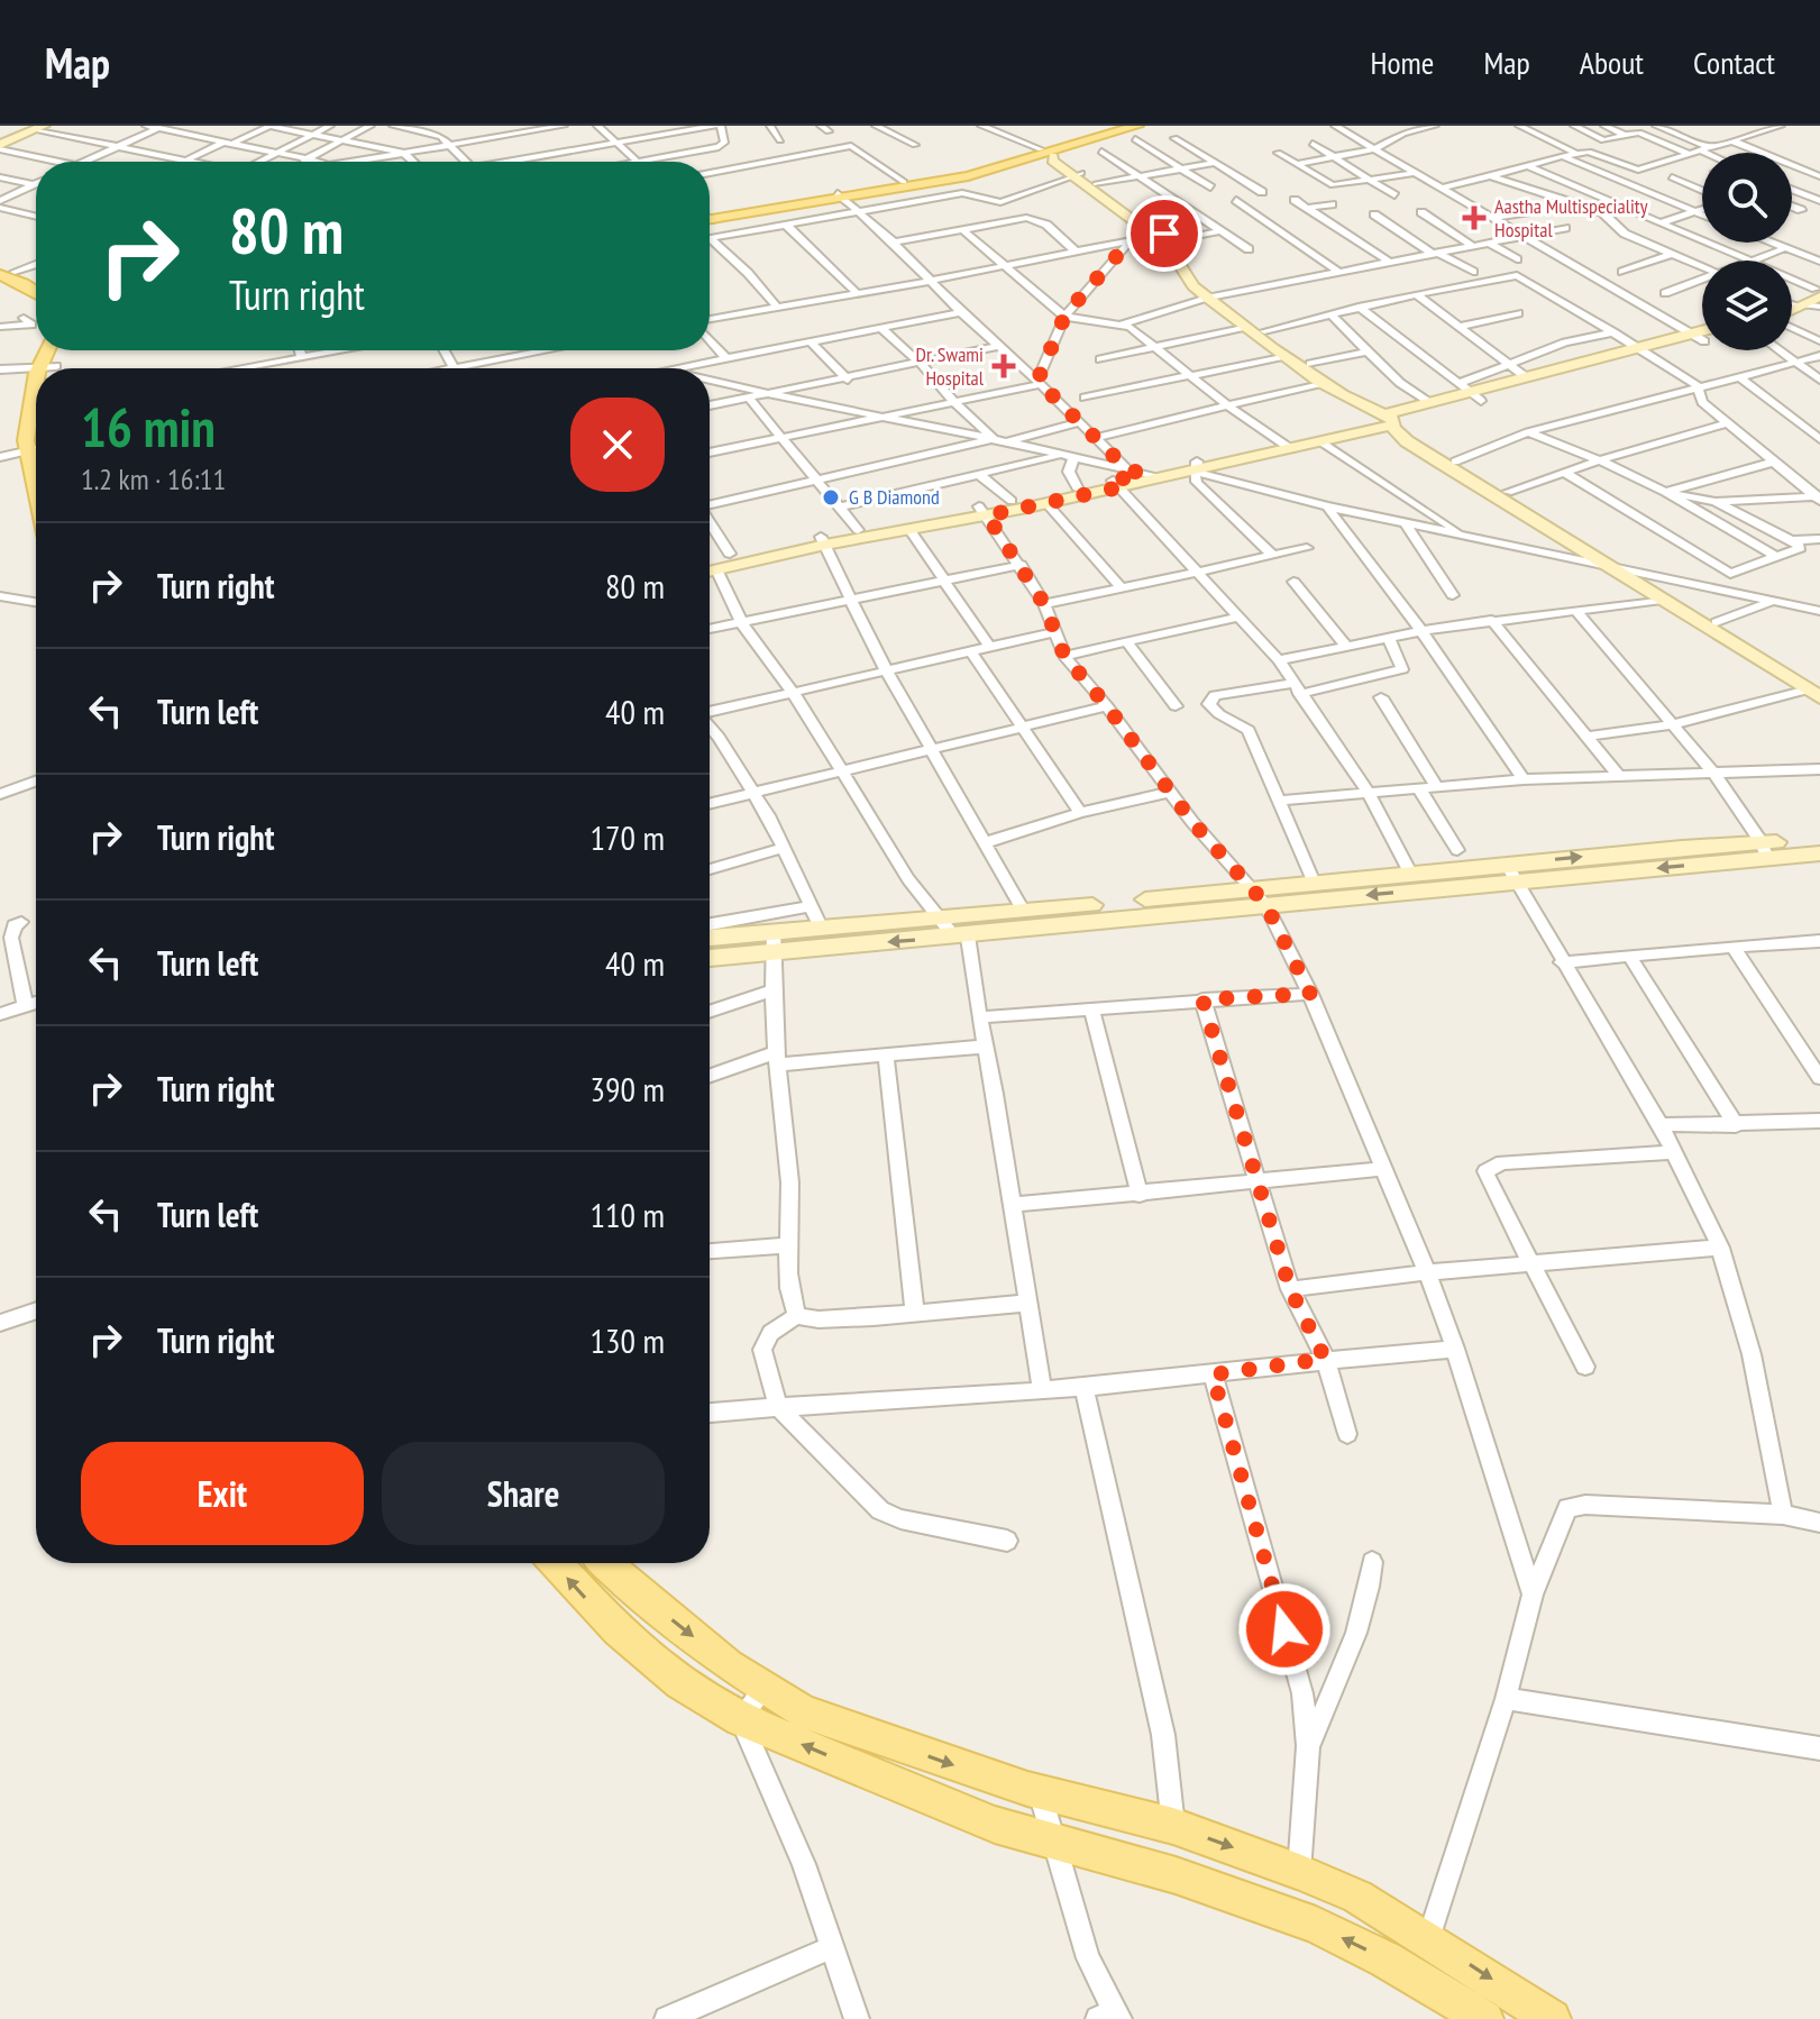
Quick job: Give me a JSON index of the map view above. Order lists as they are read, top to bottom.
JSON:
{
  "places": {
    "health": ["Aastha Multispeciality Hospital", "Dr. Swami Hospital"],
    "other": ["G B Diamond"]
  },
  "page": {
    "header": "Map",
    "nav": [
      "Home",
      "Map",
      "About",
      "Contact"
    ],
    "turn": ["80 m", "Turn right"],
    "heading": ["16 min", "1.2 km · 16:11"],
    "list": [
      {
        "name": "Turn right",
        "value": "80 m"
      },
      {
        "name": "Turn left",
        "value": "40 m"
      },
      {
        "name": "Turn right",
        "value": "170 m"
      },
      {
        "name": "Turn left",
        "value": "40 m"
      },
      {
        "name": "Turn right",
        "value": "390 m"
      },
      {
        "name": "Turn left",
        "value": "110 m"
      },
      {
        "name": "Turn right",
        "value": "130 m"
      }
    ],
    "buttons": ["Exit", "Share"]
  }
}
